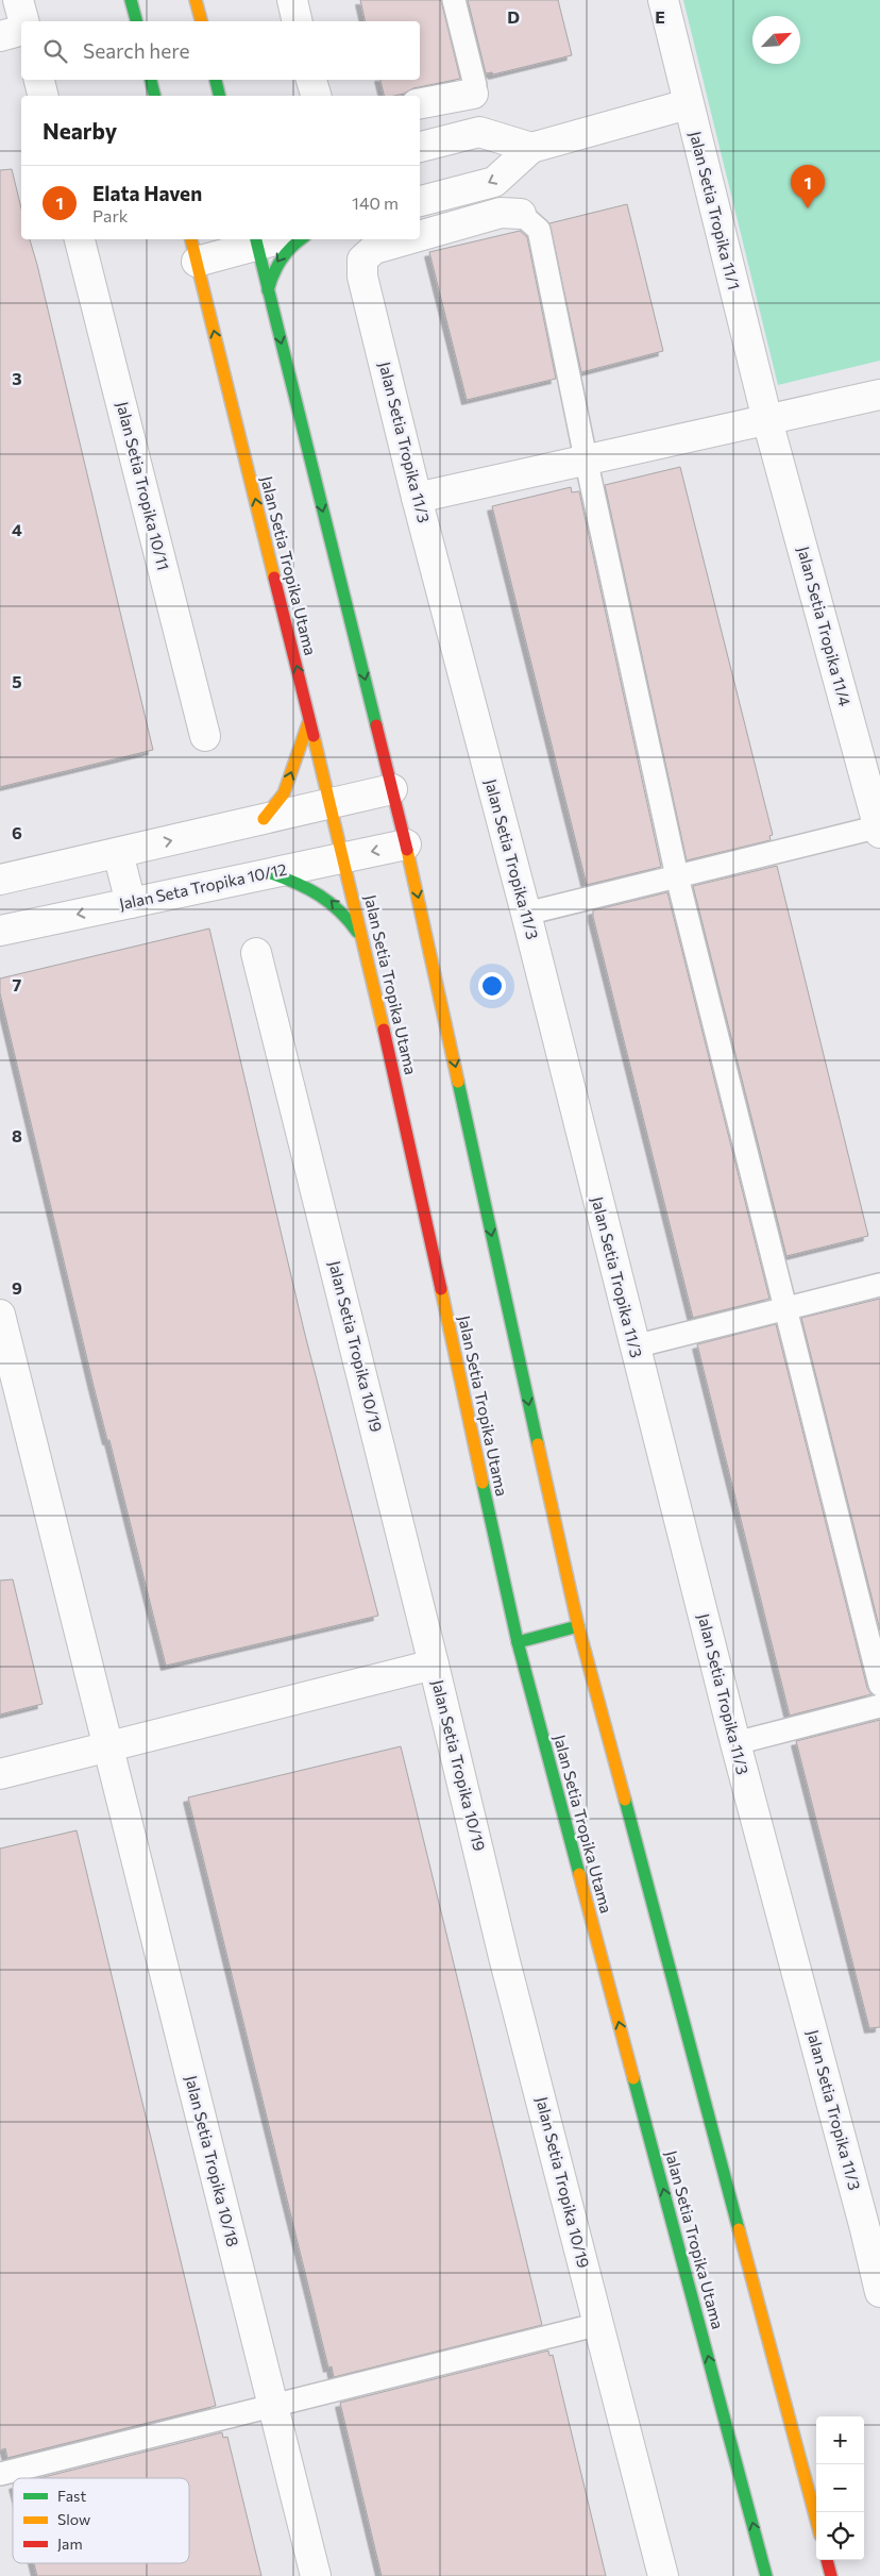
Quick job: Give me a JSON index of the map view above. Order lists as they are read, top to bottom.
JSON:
{
  "streets": {
    "main road": ["Jalan Setia Tropika Utama"],
    "street": [
      "Jalan Setia Tropika 11/1",
      "Jalan Setia Tropika 11/3",
      "Jalan Setia Tropika 10/11",
      "Jalan Setia Tropika 11/4",
      "Jalan Seta Tropika 10/12",
      "Jalan Setia Tropika 10/19",
      "Jalan Setia Tropika 10/18"
    ]
  },
  "crossings": [
    ["Jalan Setia Tropika 11/1", "Jalan Setia Tropika 11/4"],
    ["Jalan Setia Tropika Utama", "Jalan Seta Tropika 10/12"]
  ],
  "legend": ["Fast", "Slow", "Jam"],
  "north": "top right",
  "page": {
    "search": "Search here",
    "heading": "Nearby",
    "pins": "1",
    "list": [
      {
        "mark": "1",
        "name": "Elata Haven",
        "note": "Park",
        "value": "140 m"
      }
    ],
    "map_buttons": ["+", "−"]
  },
  "grid": {
    "columns": ["D", "E"],
    "rows": [
      "3",
      "4",
      "5",
      "6",
      "7",
      "8",
      "9"
    ]
  }
}
